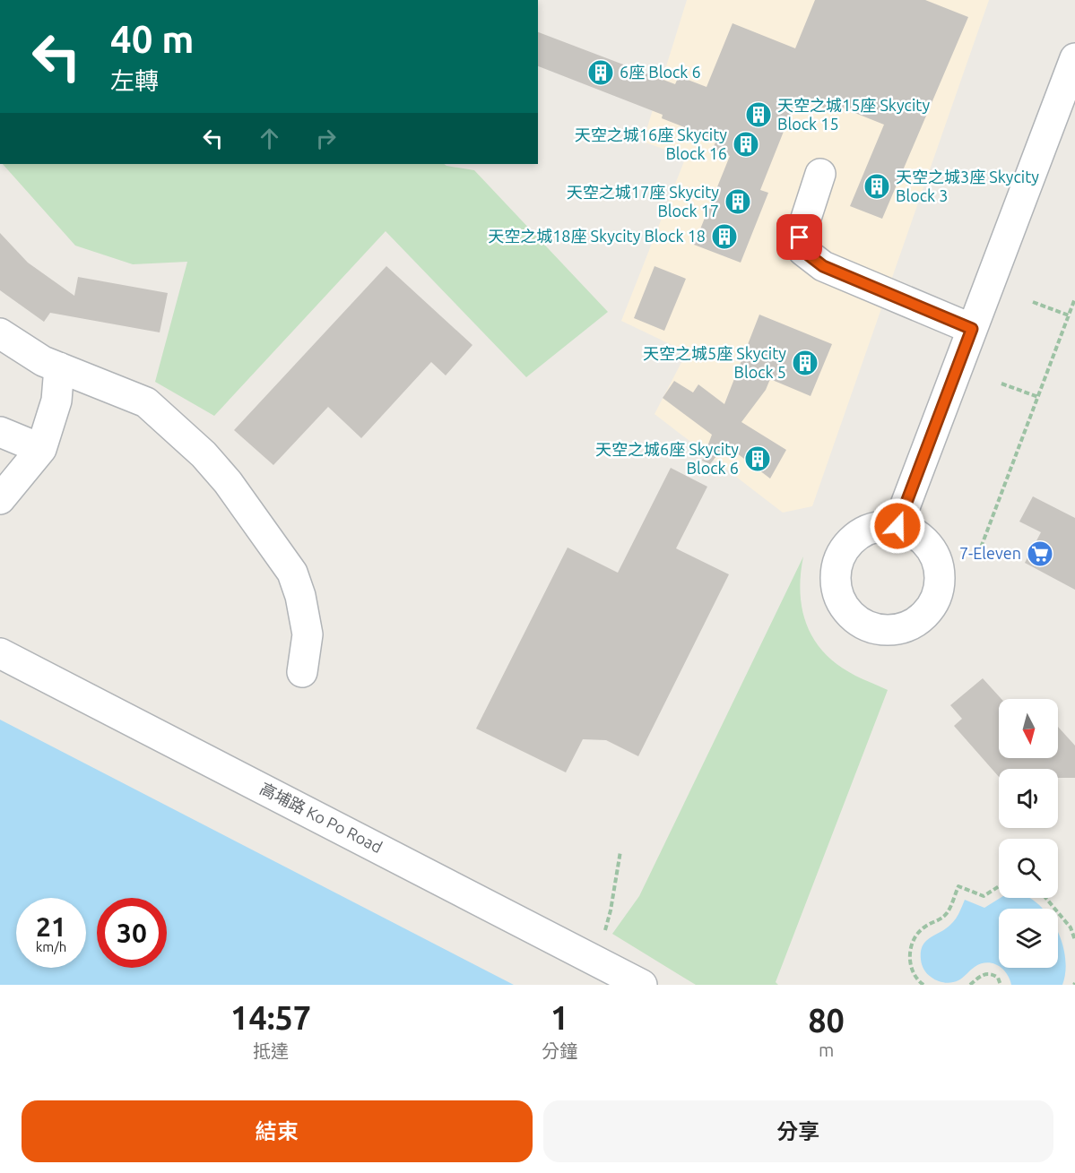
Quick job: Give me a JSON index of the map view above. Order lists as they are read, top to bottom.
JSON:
{
  "streets": {
    "street": ["高埔路 Ko Po Road"]
  },
  "places": {
    "building": [
      "6座 Block 6",
      "天空之城15座 Skycity Block 15",
      "天空之城16座 Skycity Block 16",
      "天空之城3座 Skycity Block 3",
      "天空之城17座 Skycity Block 17",
      "天空之城18座 Skycity Block 18",
      "天空之城5座 Skycity Block 5",
      "天空之城6座 Skycity Block 6"
    ],
    "supermarket": ["7-Eleven"]
  },
  "north": "bottom",
  "page": {
    "turn": ["40 m", "左轉"],
    "speed": "21 km/h",
    "limit": "30",
    "eta": [
      "14:57",
      "抵達",
      "1",
      "分鐘",
      "80",
      "m"
    ],
    "buttons": ["結束", "分享"]
  }
}
